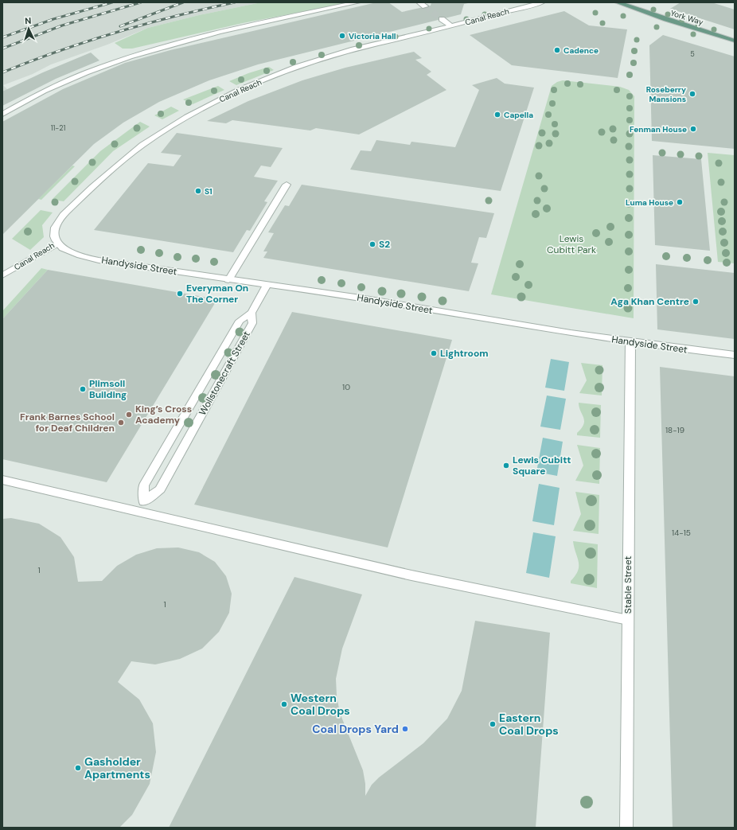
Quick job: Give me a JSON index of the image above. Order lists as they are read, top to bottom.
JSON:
{
  "streets": {
    "main road": ["York Way"],
    "street": [
      "Canal Reach",
      "Handyside Street",
      "Wollstonecraft Street",
      "Stable Street"
    ]
  },
  "crossings": [
    ["Canal Reach", "Handyside Street"],
    ["Handyside Street", "Wollstonecraft Street"],
    ["Handyside Street", "Stable Street"]
  ],
  "parks": ["Lewis Cubitt Park"],
  "places": [
    "Victoria Hall",
    "Cadence",
    "Roseberry Mansions",
    "Capella",
    "Fenman House",
    "S1",
    "Luma House",
    "S2",
    "Everyman On The Corner",
    "Aga Khan Centre",
    "Lightroom",
    "Plimsoll Building",
    "King’s Cross Academy",
    "Frank Barnes School for Deaf Children",
    "Lewis Cubitt Square",
    "Western Coal Drops",
    "Eastern Coal Drops",
    "Coal Drops Yard",
    "Gasholder Apartments"
  ],
  "house_numbers": [
    "5",
    "11-21",
    "10",
    "18-19",
    "14-15",
    "1",
    "1"
  ],
  "north": "top"
}
